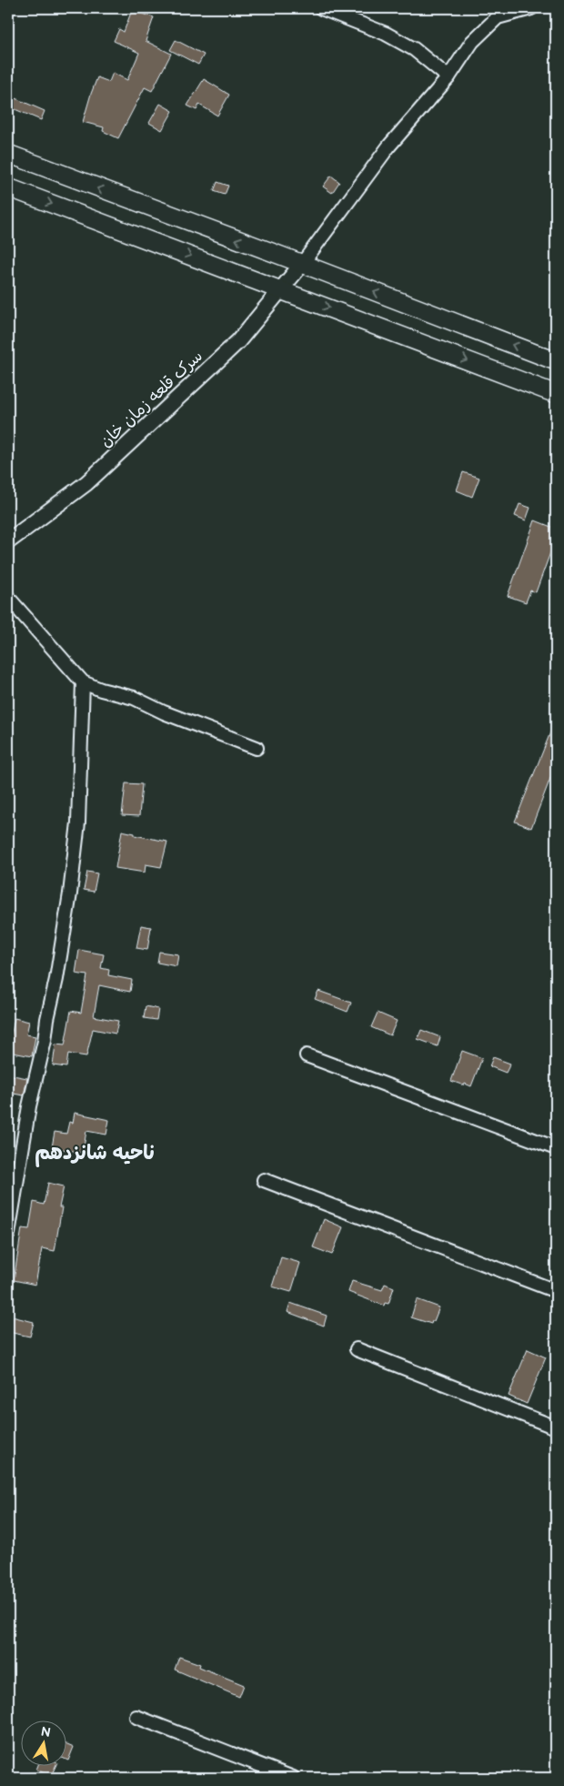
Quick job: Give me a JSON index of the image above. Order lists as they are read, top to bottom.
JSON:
{
  "streets": {
    "street": ["سرک قلعه زمان خان"]
  },
  "districts": ["ناحیه شانزدهم"],
  "north": "top"
}
